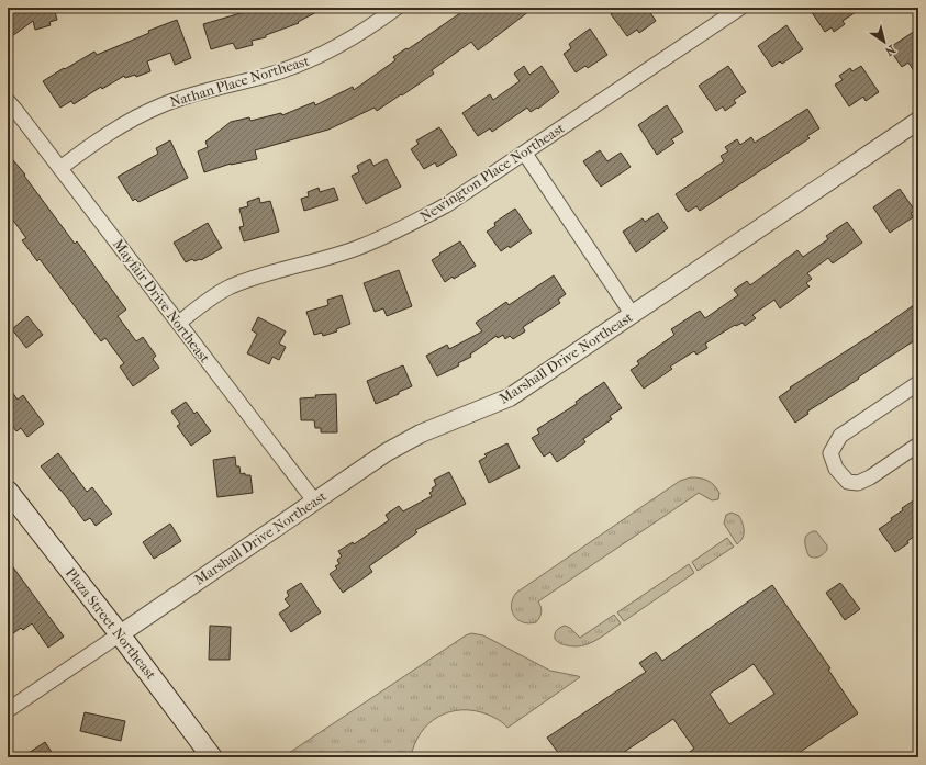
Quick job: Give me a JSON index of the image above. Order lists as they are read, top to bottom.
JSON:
{
  "streets": {
    "main road": ["Plaza Street Northeast"],
    "street": [
      "Nathan Place Northeast",
      "Newington Place Northeast",
      "Mayfair Drive Northeast",
      "Marshall Drive Northeast"
    ]
  },
  "crossings": [
    ["Nathan Place Northeast", "Mayfair Drive Northeast"],
    ["Newington Place Northeast", "Mayfair Drive Northeast"],
    ["Mayfair Drive Northeast", "Marshall Drive Northeast"],
    ["Marshall Drive Northeast", "Plaza Street Northeast"]
  ],
  "north": "bottom right"
}
